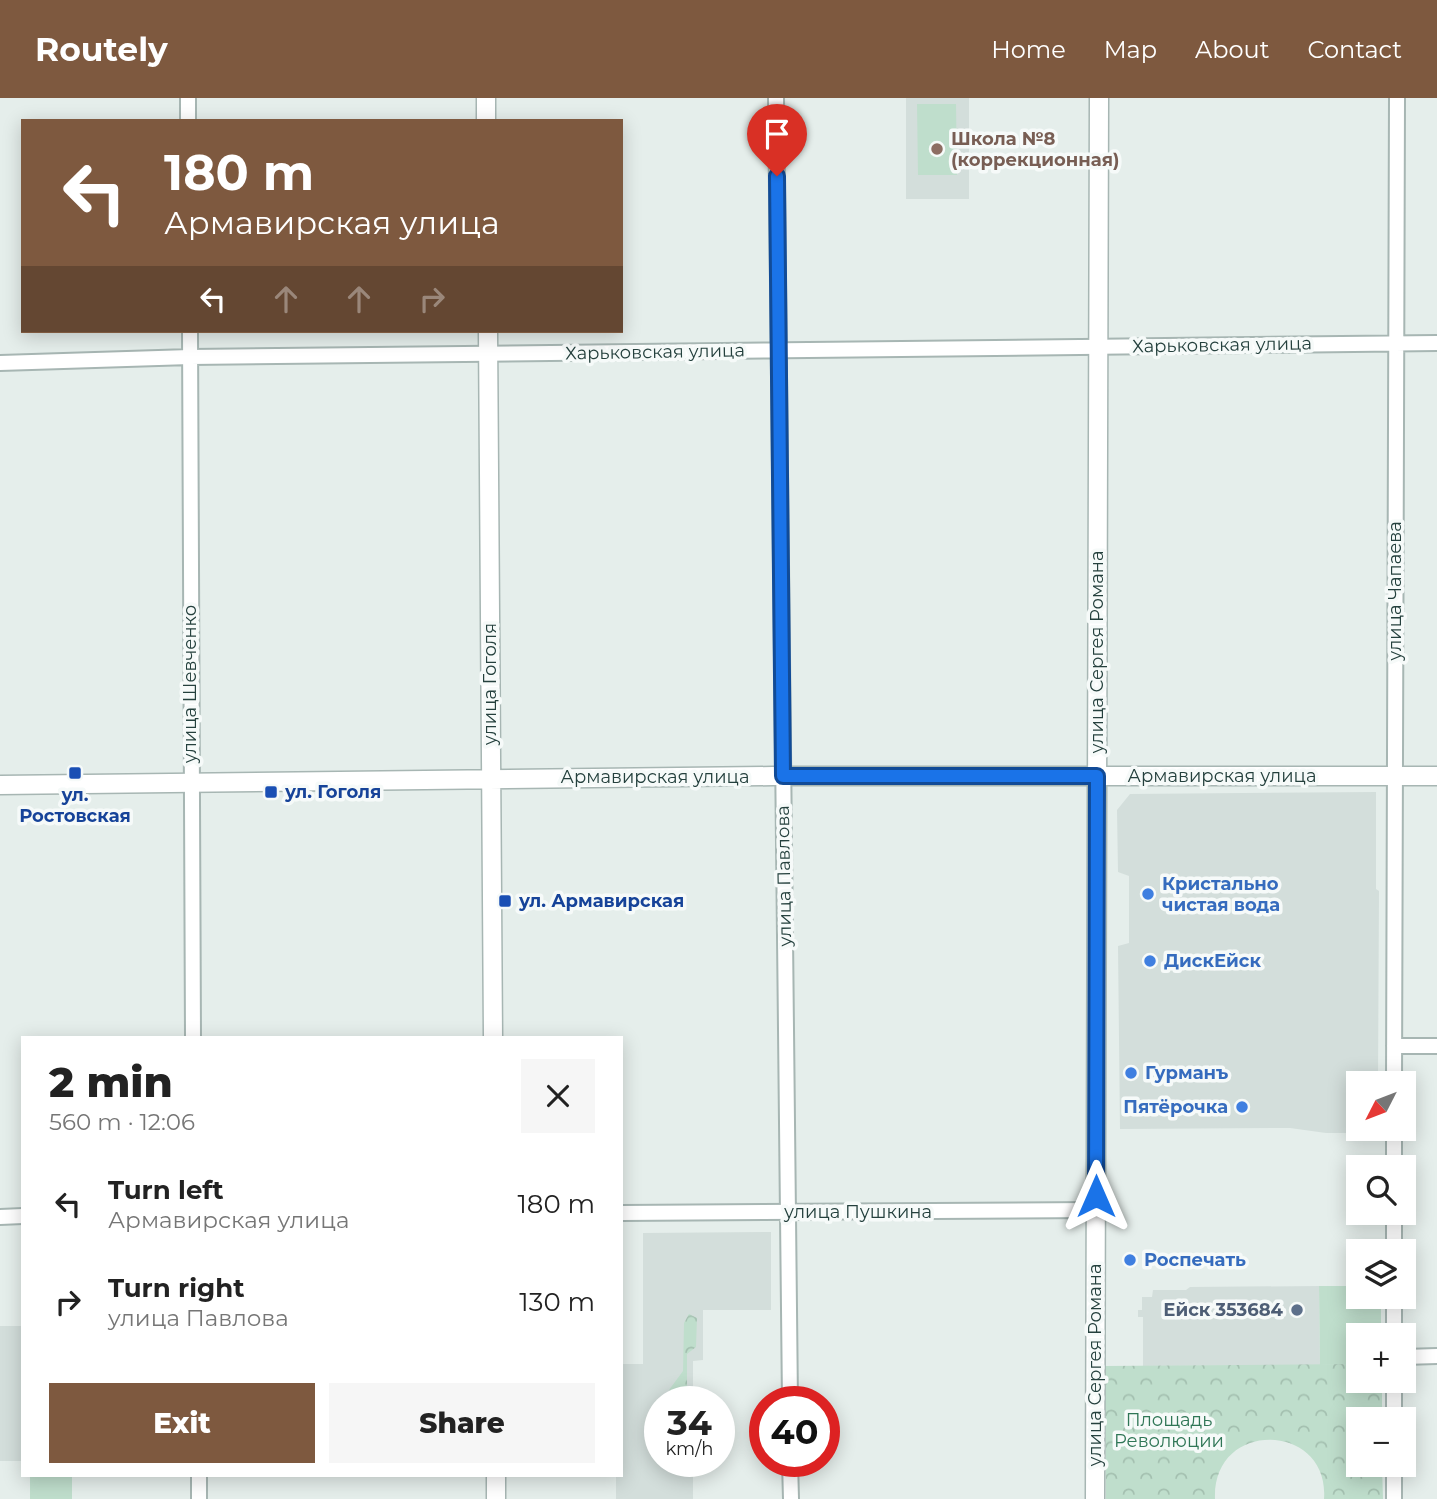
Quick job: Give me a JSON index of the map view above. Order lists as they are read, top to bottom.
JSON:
{
  "streets": {
    "street": [
      "Харьковская улица",
      "улица Чапаева",
      "улица Сергея Романа",
      "улица Шевченко",
      "улица Гоголя",
      "Армавирская улица",
      "улица Павлова",
      "улица Пушкина"
    ]
  },
  "crossings": [
    ["Харьковская улица", "улица Чапаева"],
    ["Харьковская улица", "улица Сергея Романа"],
    ["Харьковская улица", "улица Шевченко"],
    ["Харьковская улица", "улица Гоголя"],
    ["Харьковская улица", "улица Павлова"],
    ["улица Чапаева", "Армавирская улица"],
    ["улица Сергея Романа", "Армавирская улица"],
    ["улица Сергея Романа", "улица Пушкина"],
    ["улица Шевченко", "Армавирская улица"],
    ["улица Гоголя", "Армавирская улица"],
    ["Армавирская улица", "улица Павлова"],
    ["улица Павлова", "улица Пушкина"]
  ],
  "parks": ["Площадь Революции"],
  "places": {
    "other": [
      "Школа №8 (коррекционная)",
      "Кристально чистая вода",
      "ДискЕйск",
      "Гурманъ",
      "Пятёрочка",
      "Роспечать",
      "Ейск 353684"
    ],
    "transit": ["ул. Ростовская", "ул. Гоголя", "ул. Армавирская"]
  },
  "north": "bottom left",
  "page": {
    "header": "Routely",
    "nav": [
      "Home",
      "Map",
      "About",
      "Contact"
    ],
    "turn": ["180 m", "Армавирская улица"],
    "heading": ["2 min", "560 m · 12:06"],
    "map_buttons": ["+", "−"],
    "list": [
      {
        "name": "Turn left",
        "note": "Армавирская улица",
        "value": "180 m"
      },
      {
        "name": "Turn right",
        "note": "улица Павлова",
        "value": "130 m"
      }
    ],
    "buttons": ["Exit", "Share"],
    "speed": "34 km/h",
    "limit": "40"
  }
}
